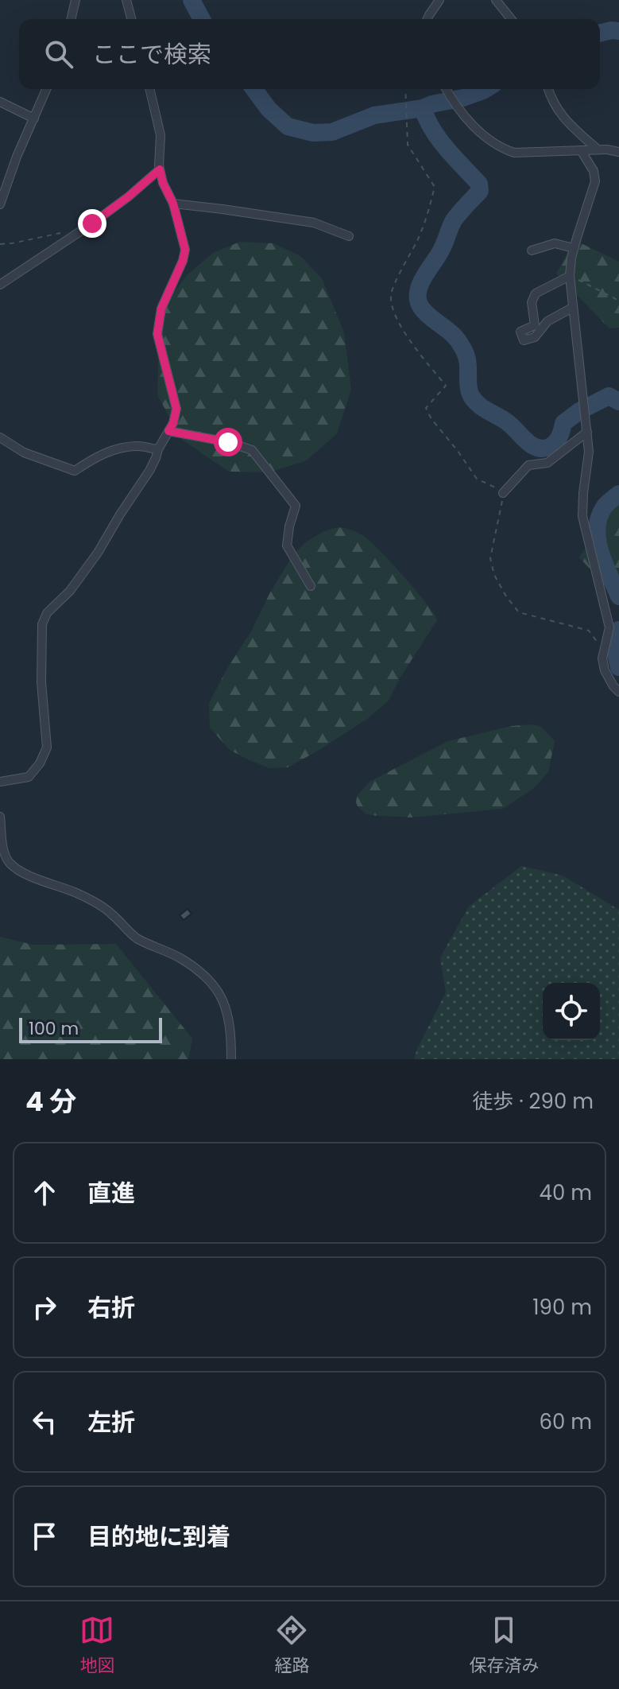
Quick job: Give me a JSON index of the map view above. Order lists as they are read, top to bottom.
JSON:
{
  "scale_bar": "100 m",
  "page": {
    "search": "ここで検索",
    "scale": "100 m",
    "heading": ["4 分", "徒歩 · 290 m"],
    "list": [
      ["直進", "40 m"],
      ["右折", "190 m"],
      ["左折", "60 m"],
      "目的地に到着"
    ],
    "nav": ["地図", "経路", "保存済み"]
  }
}
